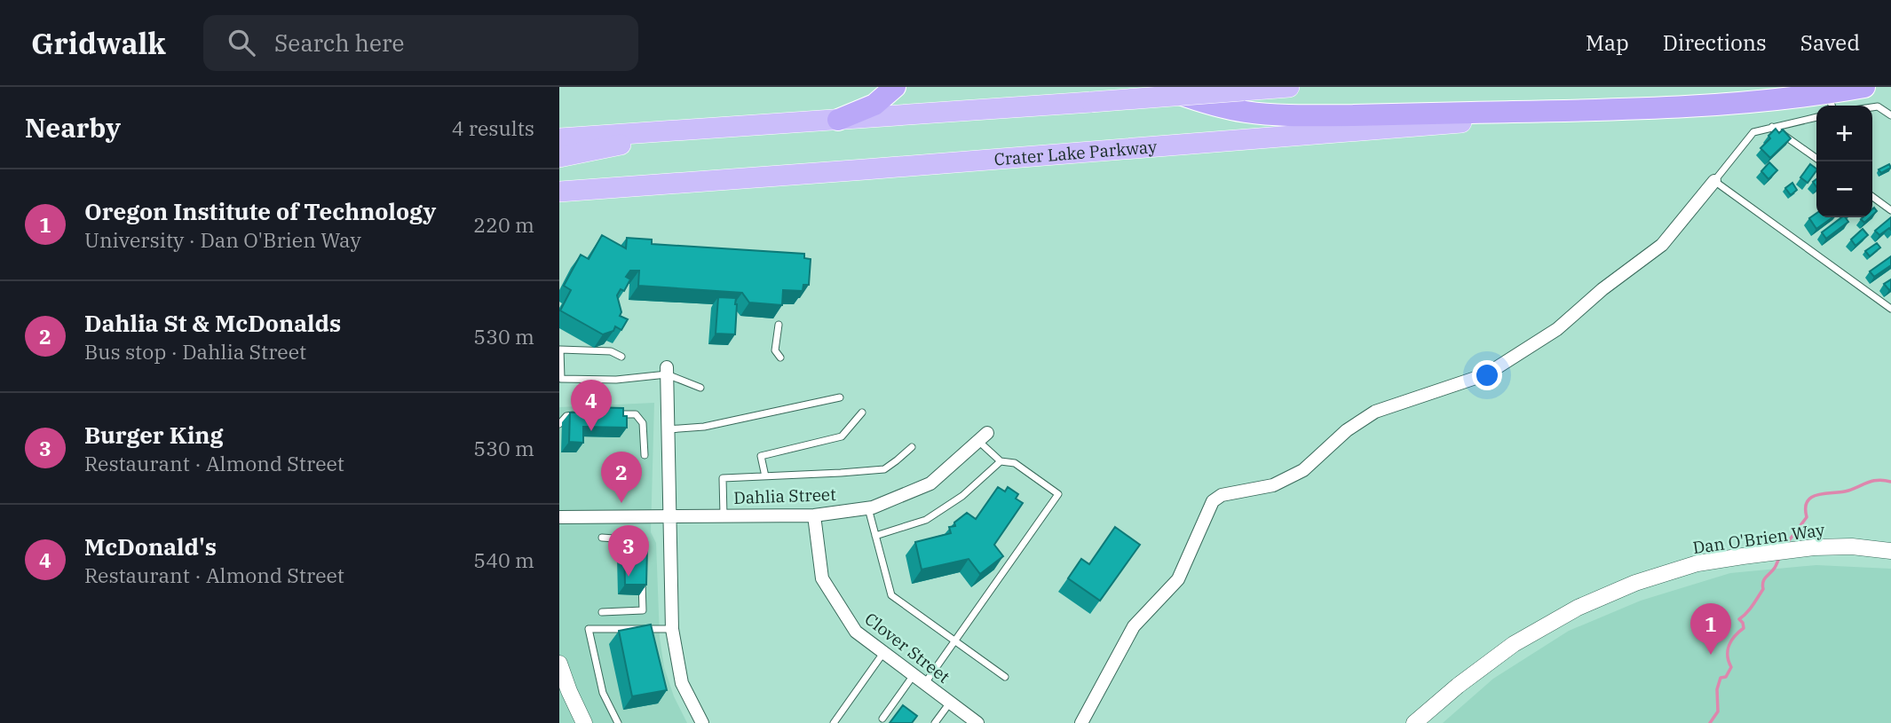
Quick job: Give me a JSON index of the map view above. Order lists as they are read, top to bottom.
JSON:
{
  "streets": {
    "main road": ["Crater Lake Parkway"],
    "street": ["Dahlia Street", "Dan O'Brien Way", "Clover Street"]
  },
  "crossings": [
    ["Dahlia Street", "Clover Street"]
  ],
  "page": {
    "header": "Gridwalk",
    "search": "Search here",
    "nav": ["Map", "Directions", "Saved"],
    "heading": ["Nearby", "4 results"],
    "map_buttons": ["+", "−"],
    "list": [
      {
        "mark": "1",
        "name": "Oregon Institute of Technology",
        "note": "University · Dan O'Brien Way",
        "value": "220 m"
      },
      {
        "mark": "2",
        "name": "Dahlia St & McDonalds",
        "note": "Bus stop · Dahlia Street",
        "value": "530 m"
      },
      {
        "mark": "3",
        "name": "Burger King",
        "note": "Restaurant · Almond Street",
        "value": "530 m"
      },
      {
        "mark": "4",
        "name": "McDonald's",
        "note": "Restaurant · Almond Street",
        "value": "540 m"
      }
    ],
    "pins": [
      "4",
      "2",
      "3",
      "1"
    ]
  }
}
